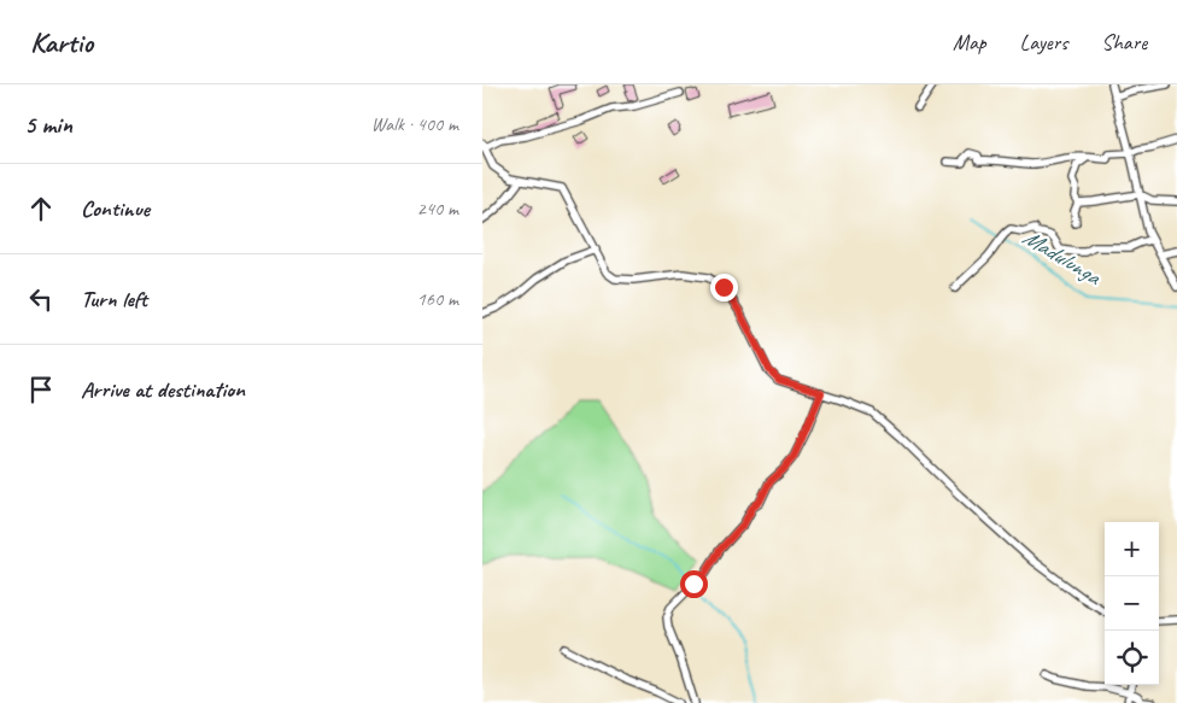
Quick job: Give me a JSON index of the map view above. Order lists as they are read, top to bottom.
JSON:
{
  "water": ["Madulunga"],
  "page": {
    "header": "Kartio",
    "nav": ["Map", "Layers", "Share"],
    "heading": ["5 min", "Walk · 400 m"],
    "list": [
      ["Continue", "240 m"],
      ["Turn left", "160 m"],
      "Arrive at destination"
    ],
    "map_buttons": ["+", "−"]
  }
}
